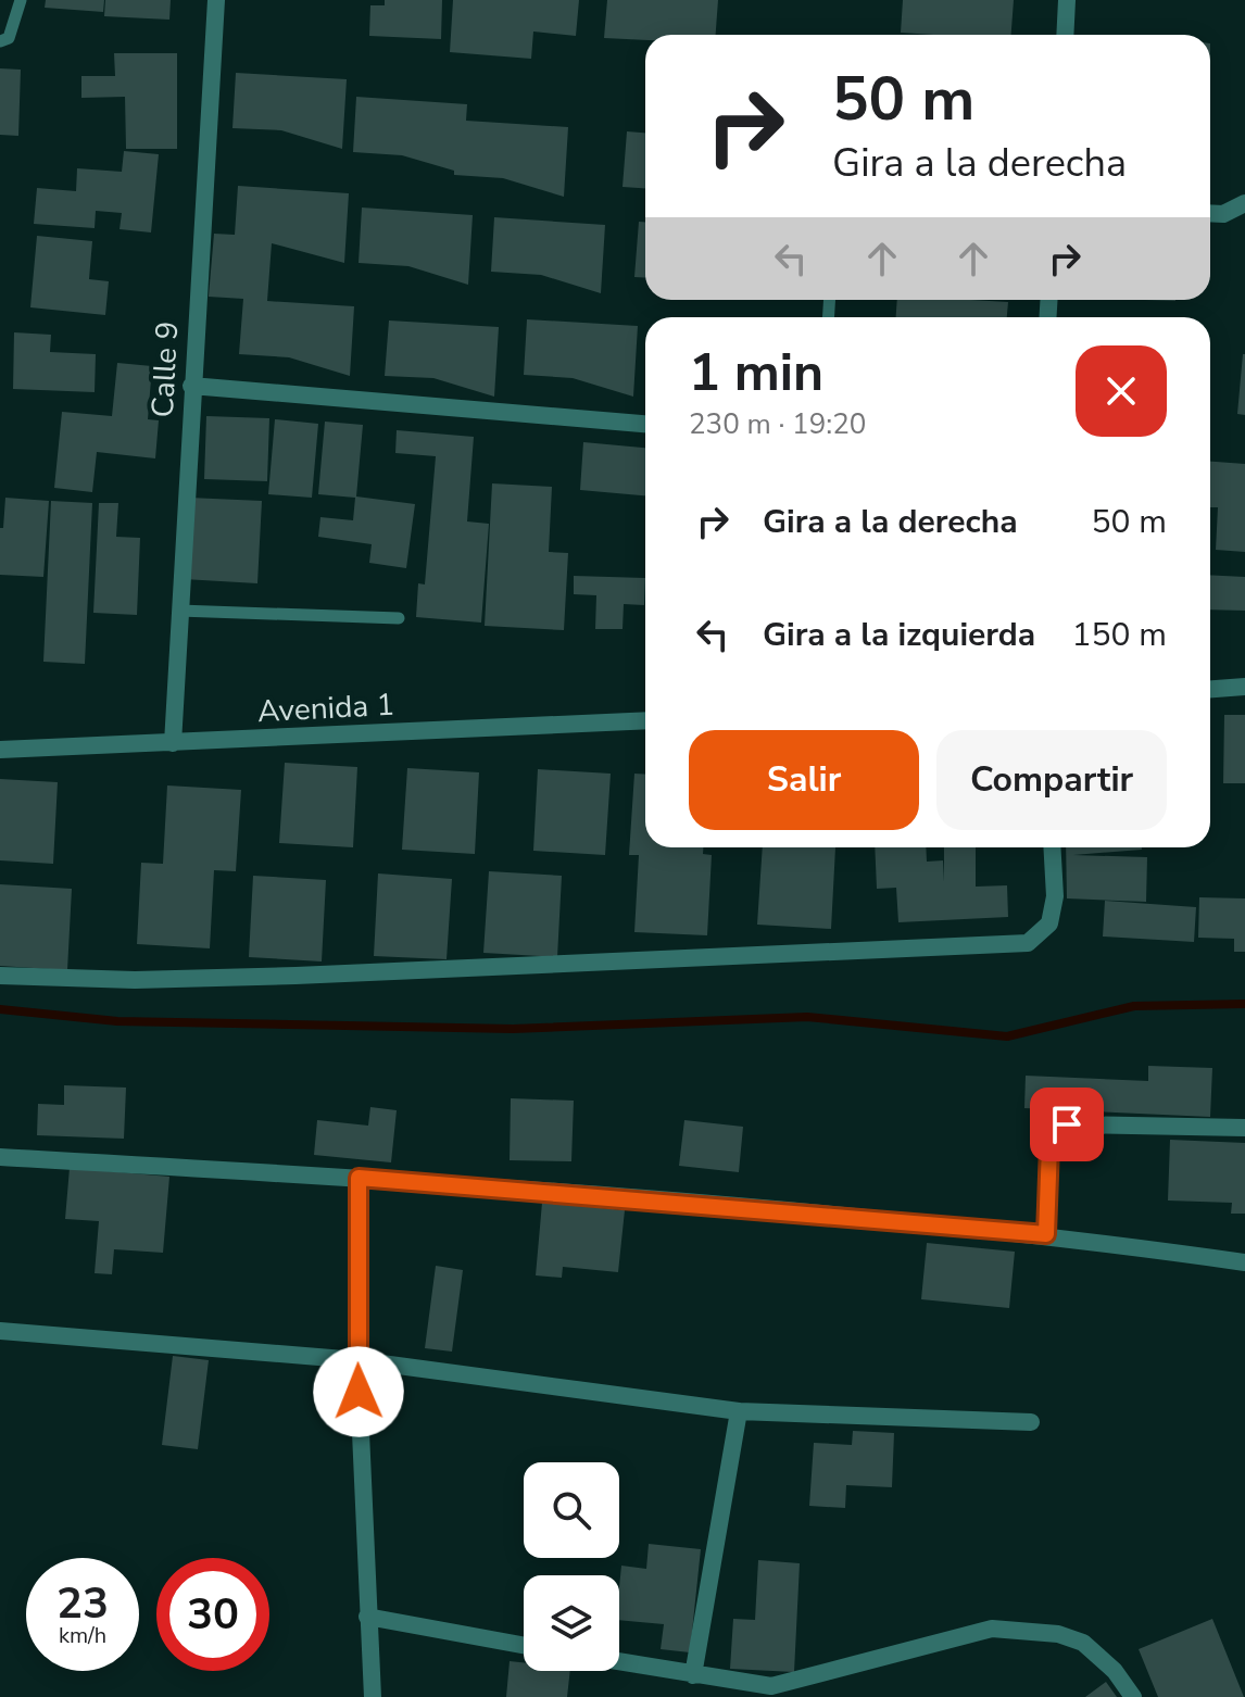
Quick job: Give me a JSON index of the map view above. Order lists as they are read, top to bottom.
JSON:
{
  "streets": {
    "street": ["Calle 9", "Avenida 1"]
  },
  "crossings": [
    ["Calle 9", "Avenida 1"]
  ],
  "page": {
    "turn": ["50 m", "Gira a la derecha"],
    "heading": ["1 min", "230 m · 19:20"],
    "list": [
      {
        "name": "Gira a la derecha",
        "value": "50 m"
      },
      {
        "name": "Gira a la izquierda",
        "value": "150 m"
      }
    ],
    "buttons": ["Salir", "Compartir"],
    "speed": "23 km/h",
    "limit": "30"
  }
}
